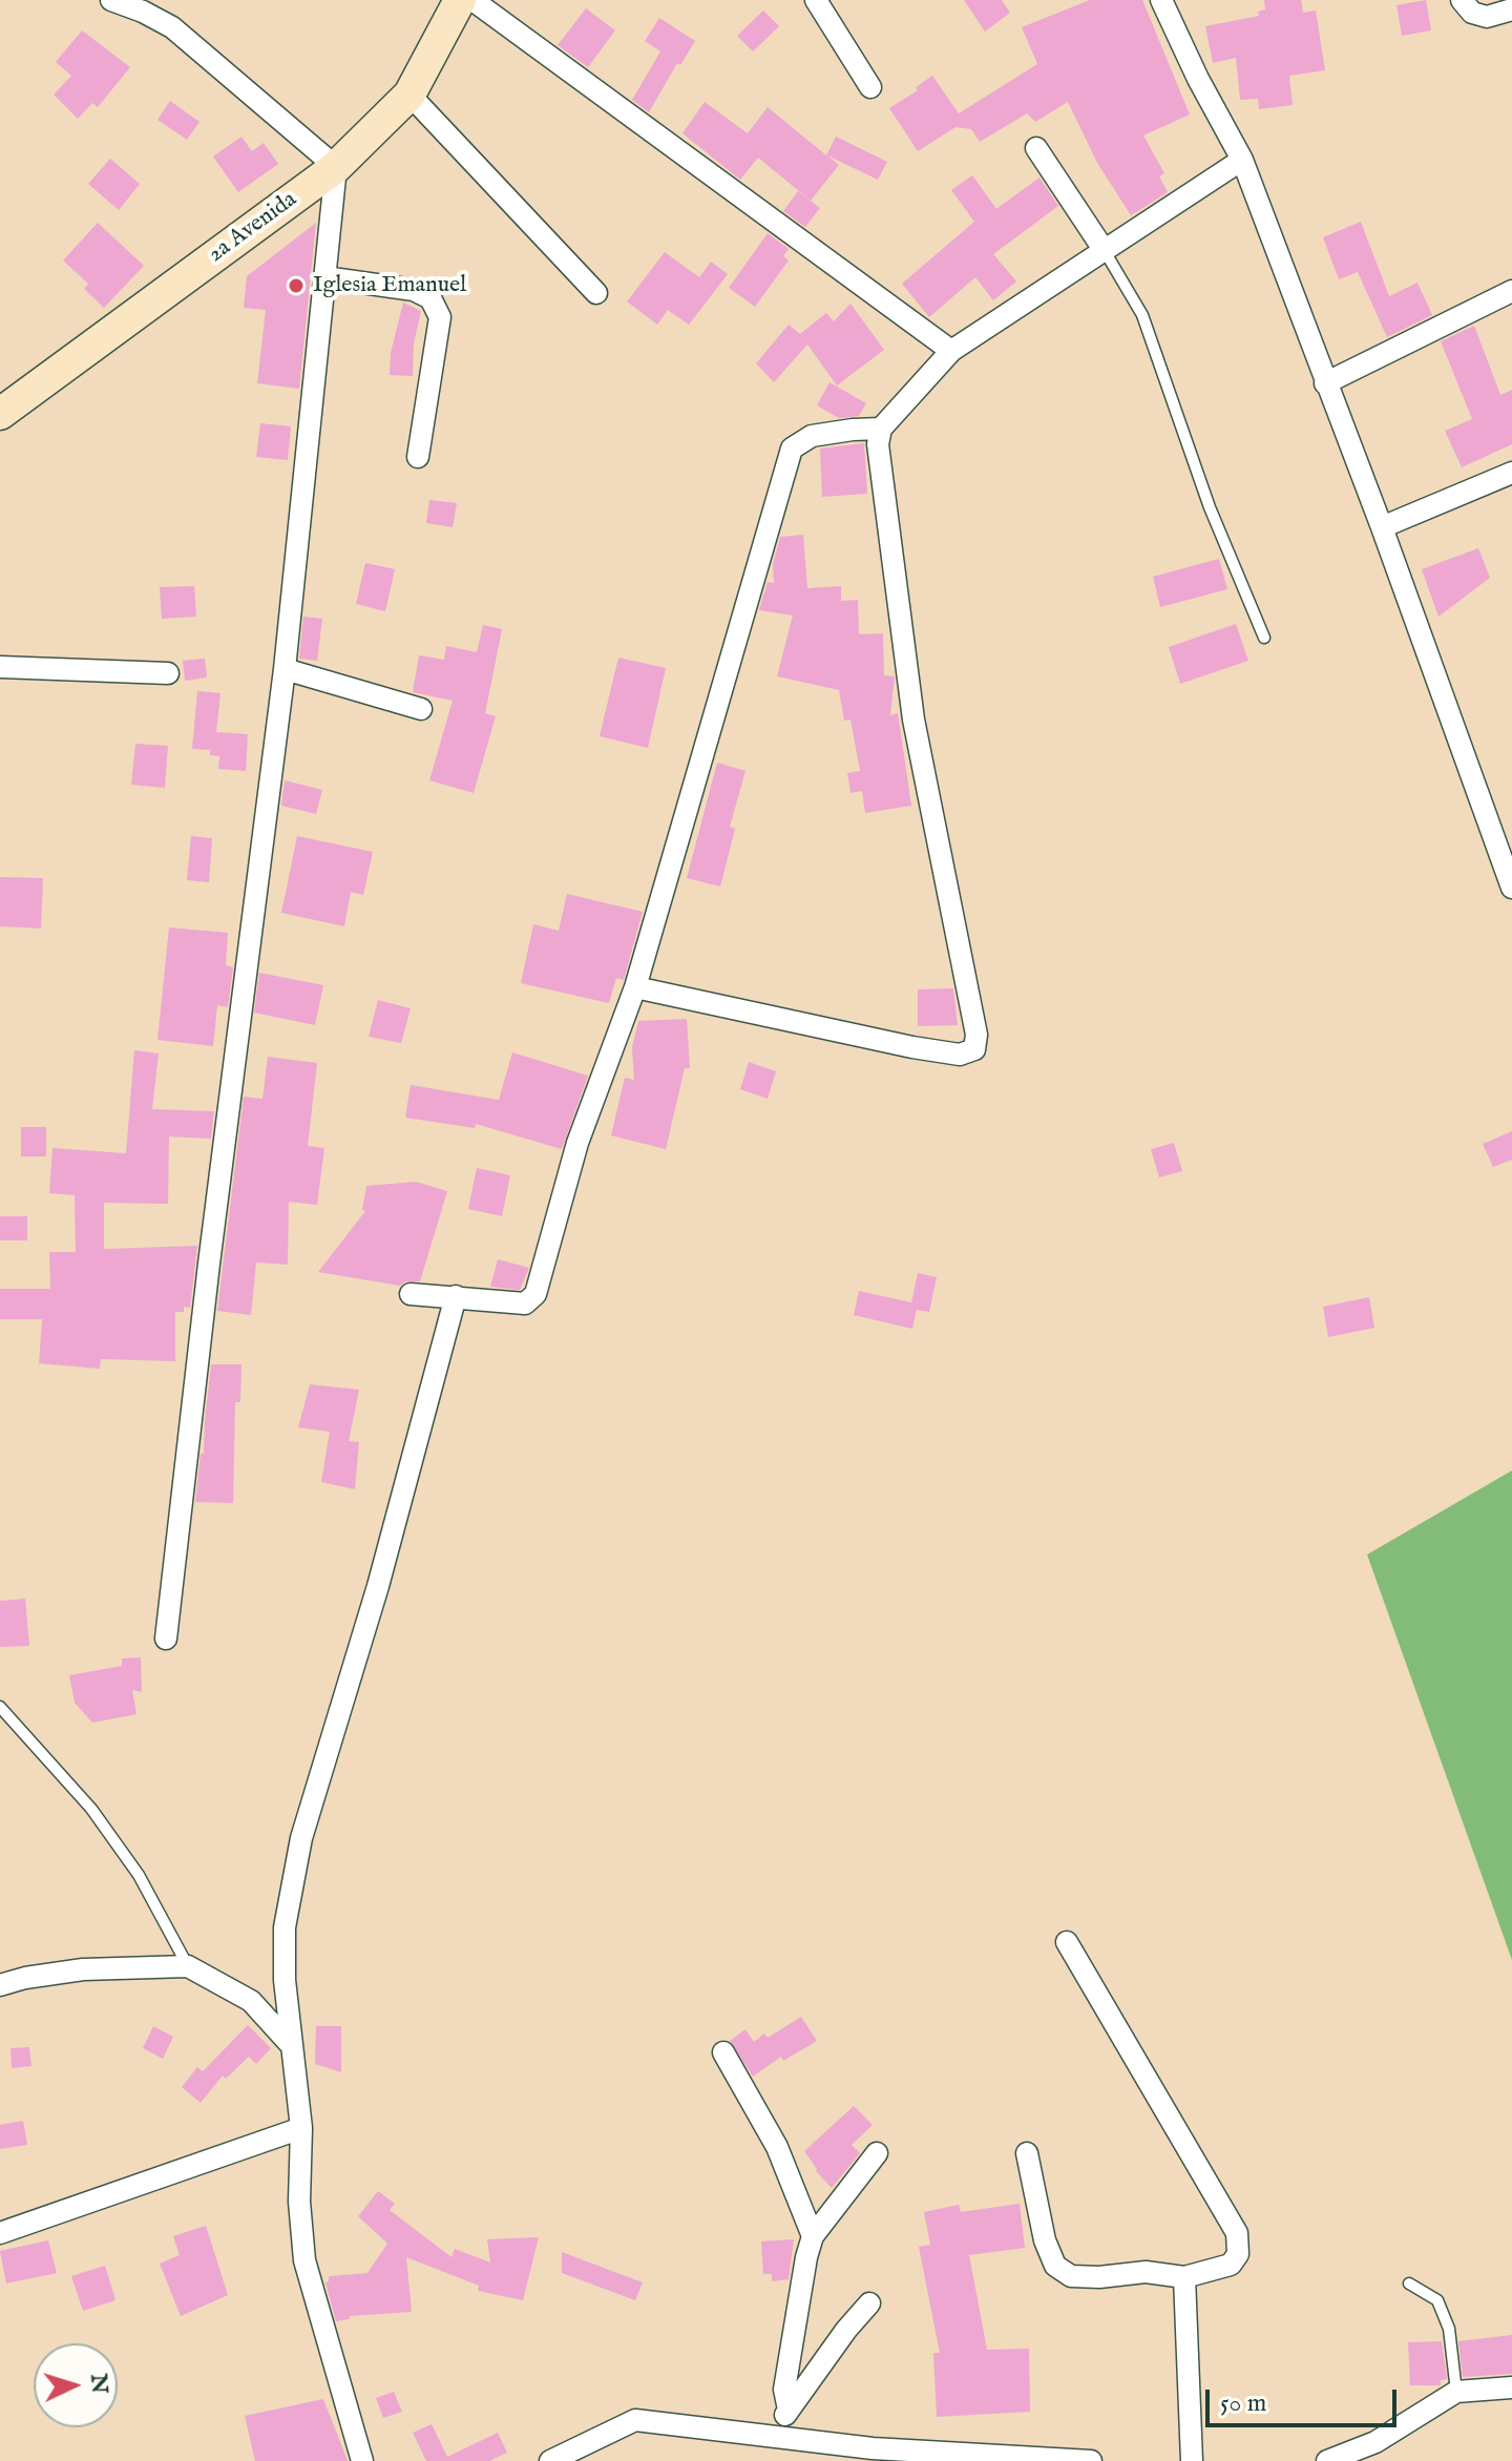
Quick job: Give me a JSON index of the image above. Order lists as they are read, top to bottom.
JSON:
{
  "streets": {
    "street": ["2a Avenida"]
  },
  "places": ["Iglesia Emanuel"],
  "scale_bar": "50 m",
  "north": "right"
}
